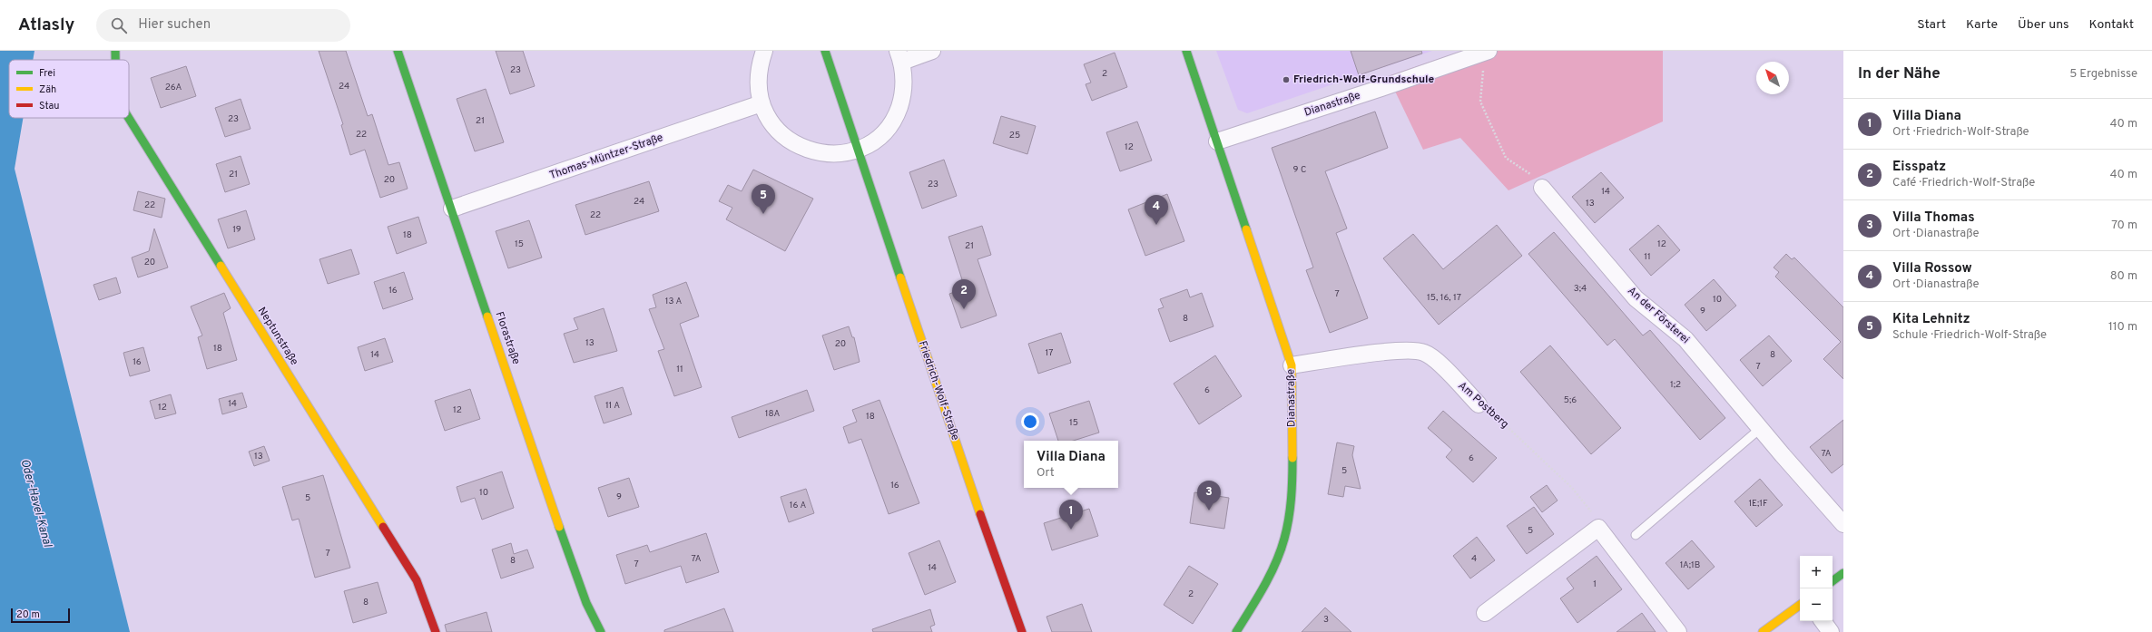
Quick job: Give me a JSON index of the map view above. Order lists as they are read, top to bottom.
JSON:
{
  "streets": {
    "street": [
      "Dianastraße",
      "Thomas-Müntzer-Straße",
      "An der Försterei",
      "Neptunstraße",
      "Florastraße",
      "Friedrich-Wolf-Straße",
      "Am Postberg"
    ]
  },
  "crossings": [
    ["Dianastraße", "Am Postberg"],
    ["Thomas-Müntzer-Straße", "Florastraße"]
  ],
  "water": ["Oder-Havel-Kanal"],
  "places": ["Friedrich-Wolf-Grundschule"],
  "house_numbers": [
    "23",
    "2",
    "24",
    "26A",
    "23",
    "21",
    "22",
    "25",
    "12",
    "9 C",
    "21",
    "20",
    "23",
    "14",
    "24",
    "13",
    "22",
    "22",
    "19",
    "18",
    "15",
    "12",
    "21",
    "11",
    "20",
    "3;4",
    "16",
    "7",
    "15, 16, 17",
    "10",
    "13 A",
    "9",
    "8",
    "13",
    "20",
    "18",
    "17",
    "14",
    "8",
    "16",
    "7",
    "11",
    "1;2",
    "6",
    "5;6",
    "14",
    "11 A",
    "12",
    "12",
    "18A",
    "18",
    "15",
    "7A",
    "13",
    "6",
    "5",
    "16",
    "10",
    "9",
    "5",
    "1E;1F",
    "16 A",
    "5",
    "7",
    "7A",
    "4",
    "8",
    "7",
    "1A;1B",
    "14",
    "1",
    "2",
    "8",
    "3"
  ],
  "legend": ["Frei", "Zäh", "Stau"],
  "scale_bar": "20 m",
  "north": "top left",
  "page": {
    "header": "Atlasly",
    "search": "Hier suchen",
    "nav": [
      "Start",
      "Karte",
      "Über uns",
      "Kontakt"
    ],
    "heading": ["In der Nähe", "5 Ergebnisse"],
    "list": [
      {
        "mark": "1",
        "name": "Villa Diana",
        "note": "Ort · Friedrich-Wolf-Straße",
        "value": "40 m"
      },
      {
        "mark": "2",
        "name": "Eisspatz",
        "note": "Café · Friedrich-Wolf-Straße",
        "value": "40 m"
      },
      {
        "mark": "3",
        "name": "Villa Thomas",
        "note": "Ort · Dianastraße",
        "value": "70 m"
      },
      {
        "mark": "4",
        "name": "Villa Rossow",
        "note": "Ort · Dianastraße",
        "value": "80 m"
      },
      {
        "mark": "5",
        "name": "Kita Lehnitz",
        "note": "Schule · Friedrich-Wolf-Straße",
        "value": "110 m"
      }
    ],
    "pins": [
      "5",
      "4",
      "2",
      "3",
      "1"
    ],
    "popup": ["Villa Diana", "Ort"],
    "map_buttons": ["+", "−"],
    "scale": "20 m"
  }
}
